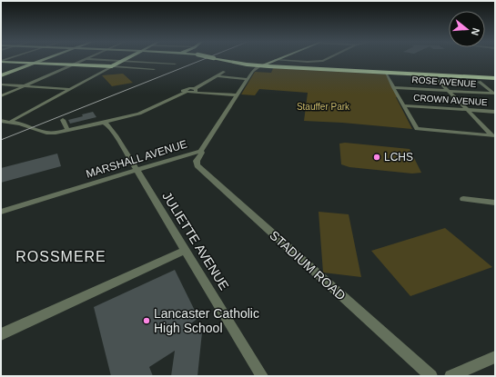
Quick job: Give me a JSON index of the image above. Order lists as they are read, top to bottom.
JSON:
{
  "streets": {
    "street": [
      "ROSE AVENUE",
      "CROWN AVENUE",
      "MARSHALL AVENUE",
      "JULIETTE AVENUE",
      "STADIUM ROAD"
    ]
  },
  "crossings": [
    ["MARSHALL AVENUE", "JULIETTE AVENUE"],
    ["MARSHALL AVENUE", "STADIUM ROAD"]
  ],
  "districts": ["ROSSMERE"],
  "parks": ["Stauffer Park"],
  "places": ["LCHS", "Lancaster Catholic High School"],
  "north": "right"
}
